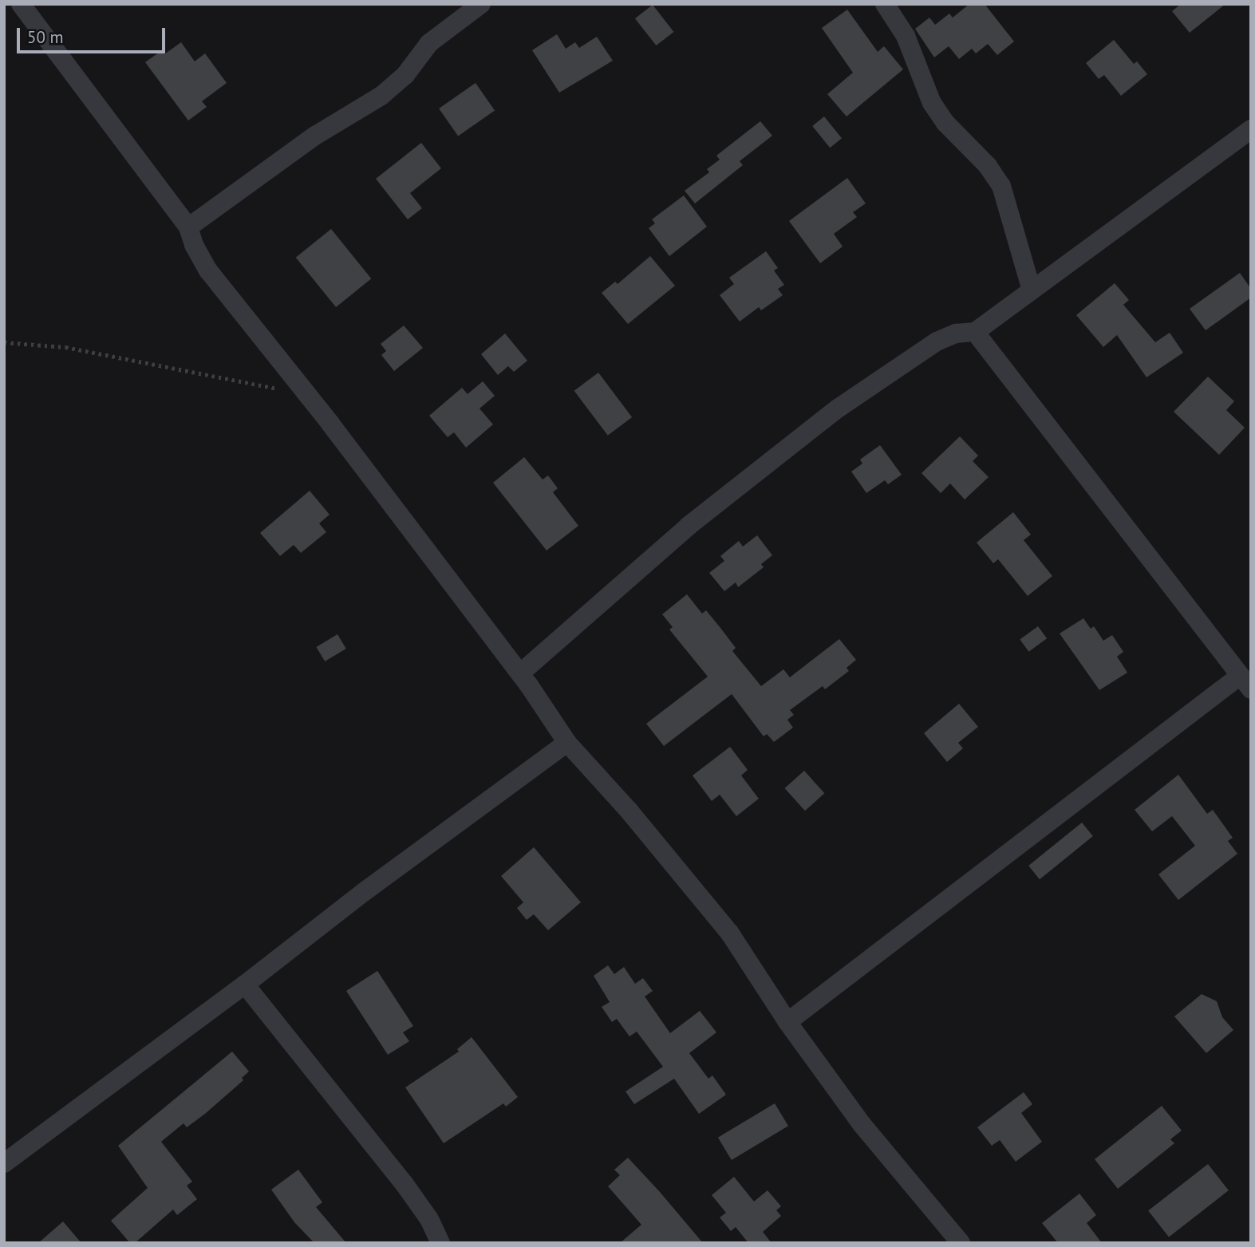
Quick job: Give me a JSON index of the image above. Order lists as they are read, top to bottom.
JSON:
{
  "scale_bar": "50 m"
}
